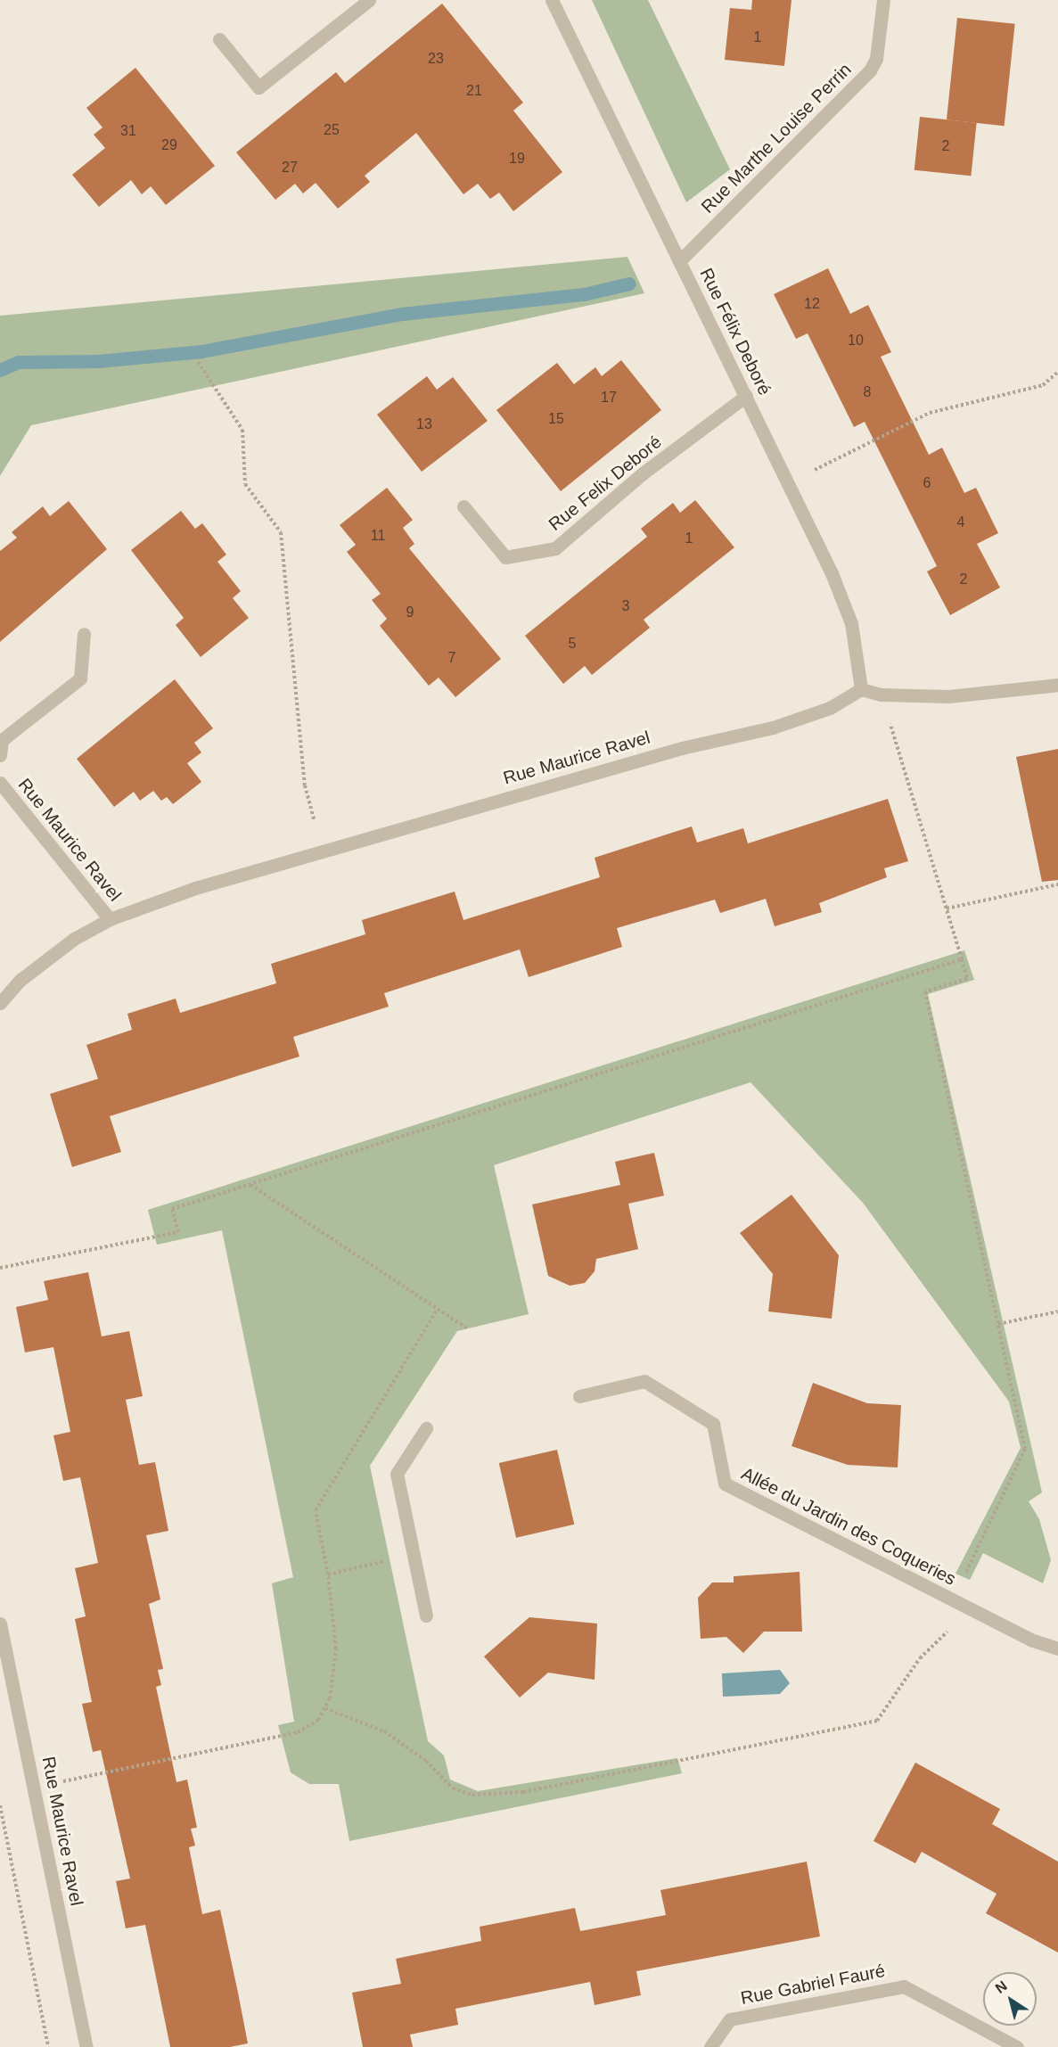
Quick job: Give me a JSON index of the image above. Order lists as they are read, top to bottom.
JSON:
{
  "streets": {
    "street": [
      "Rue Marthe Louise Perrin",
      "Rue Félix Deboré",
      "Rue Felix Deboré",
      "Rue Maurice Ravel",
      "Allée du Jardin des Coqueries",
      "Rue Gabriel Fauré"
    ]
  },
  "crossings": [
    ["Rue Marthe Louise Perrin", "Rue Félix Deboré"],
    ["Rue Félix Deboré", "Rue Felix Deboré"],
    ["Rue Félix Deboré", "Rue Maurice Ravel"]
  ],
  "house_numbers": [
    "1",
    "23",
    "21",
    "25",
    "31",
    "29",
    "2",
    "19",
    "27",
    "12",
    "10",
    "8",
    "17",
    "15",
    "13",
    "6",
    "4",
    "11",
    "1",
    "2",
    "3",
    "9",
    "5",
    "7"
  ],
  "north": "top left"
}
